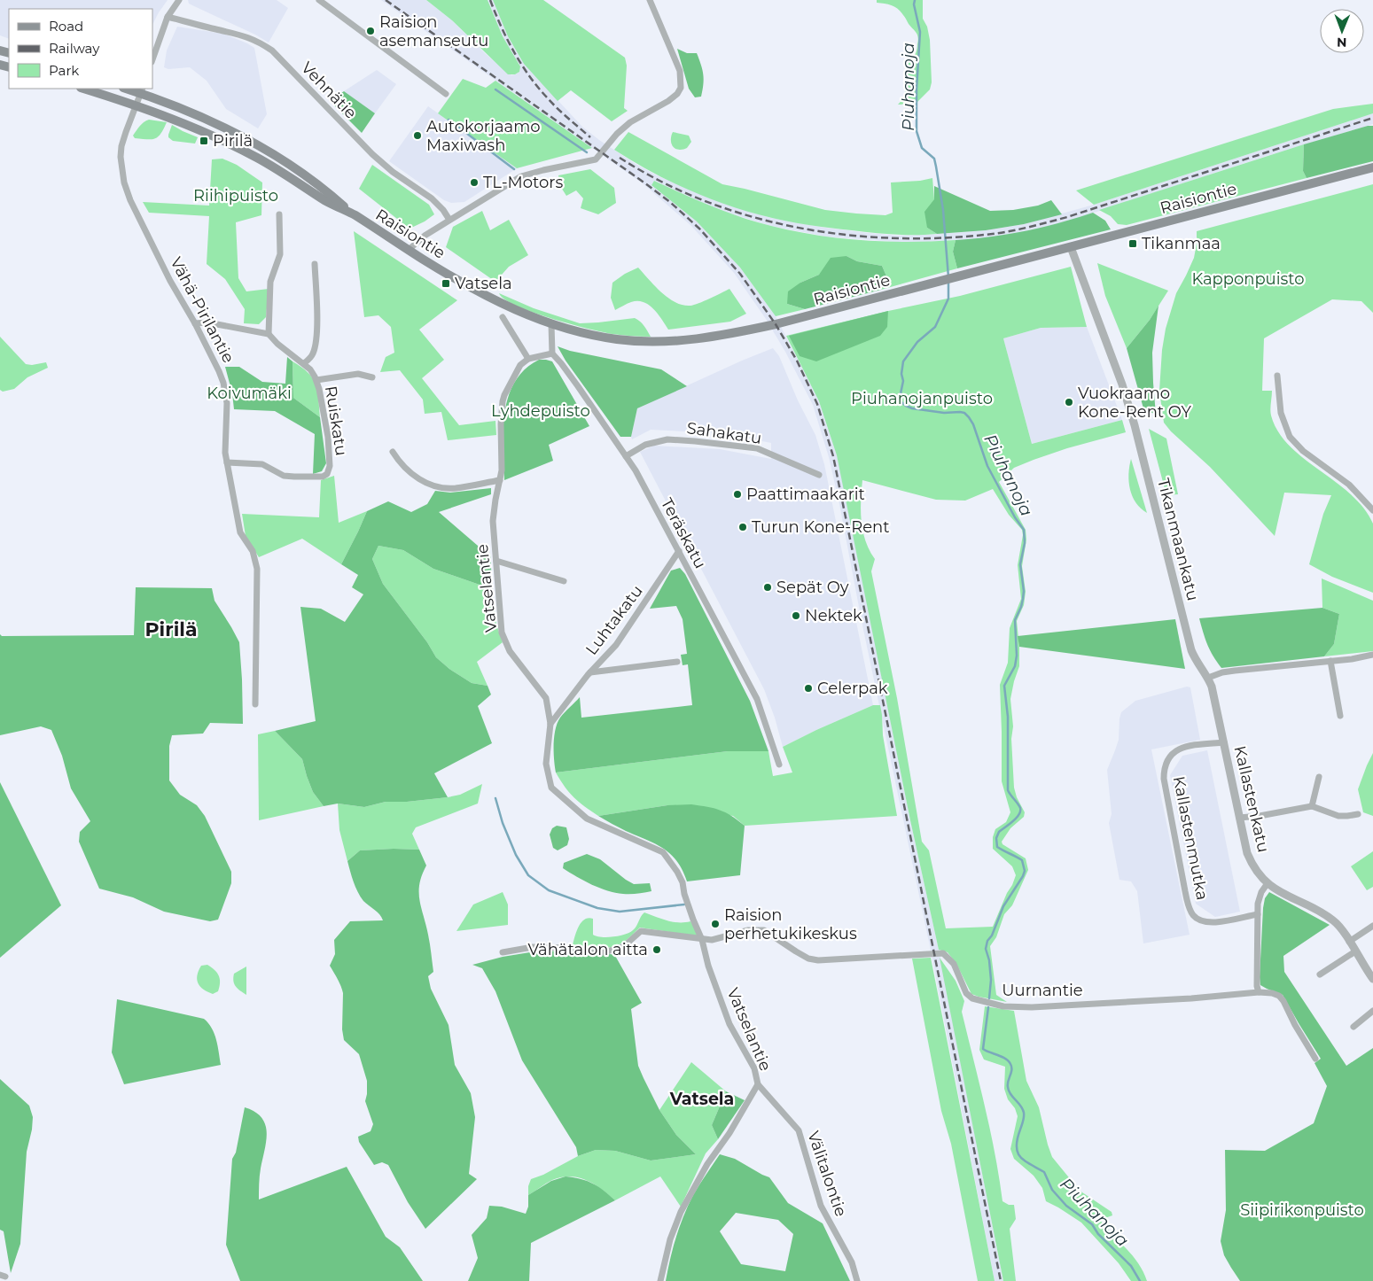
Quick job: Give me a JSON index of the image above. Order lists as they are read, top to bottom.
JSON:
{
  "streets": {
    "main road": ["Raisiontie"],
    "street": [
      "Vehnätie",
      "Vähä-Pirilantie",
      "Ruiskatu",
      "Sahakatu",
      "Teräskatu",
      "Tikanmaankatu",
      "Vatselantie",
      "Luhtakatu",
      "Kallastenkatu",
      "Kallastenmutka",
      "Uurnantie",
      "Välitalontie"
    ]
  },
  "crossings": [
    ["Raisiontie", "Vähä-Pirilantie"],
    ["Raisiontie", "Tikanmaankatu"],
    ["Vähä-Pirilantie", "Ruiskatu"],
    ["Sahakatu", "Teräskatu"],
    ["Teräskatu", "Luhtakatu"],
    ["Tikanmaankatu", "Kallastenkatu"],
    ["Vatselantie", "Luhtakatu"],
    ["Vatselantie", "Uurnantie"],
    ["Vatselantie", "Välitalontie"],
    ["Kallastenkatu", "Kallastenmutka"]
  ],
  "districts": ["Pirilä", "Vatsela"],
  "water": ["Piuhanoja"],
  "parks": [
    "Riihipuisto",
    "Kapponpuisto",
    "Koivumäki",
    "Piuhanojanpuisto",
    "Lyhdepuisto",
    "Siipirikonpuisto"
  ],
  "places": {
    "other": [
      "Raision asemanseutu",
      "Autokorjaamo Maxiwash",
      "TL-Motors",
      "Vuokraamo Kone-Rent OY",
      "Paattimaakarit",
      "Turun Kone-Rent",
      "Sepät Oy",
      "Nektek",
      "Celerpak",
      "Raision perhetukikeskus",
      "Vähätalon aitta"
    ],
    "transit": ["Pirilä", "Tikanmaa", "Vatsela"]
  },
  "legend": ["Road", "Railway", "Park"],
  "north": "bottom"
}
